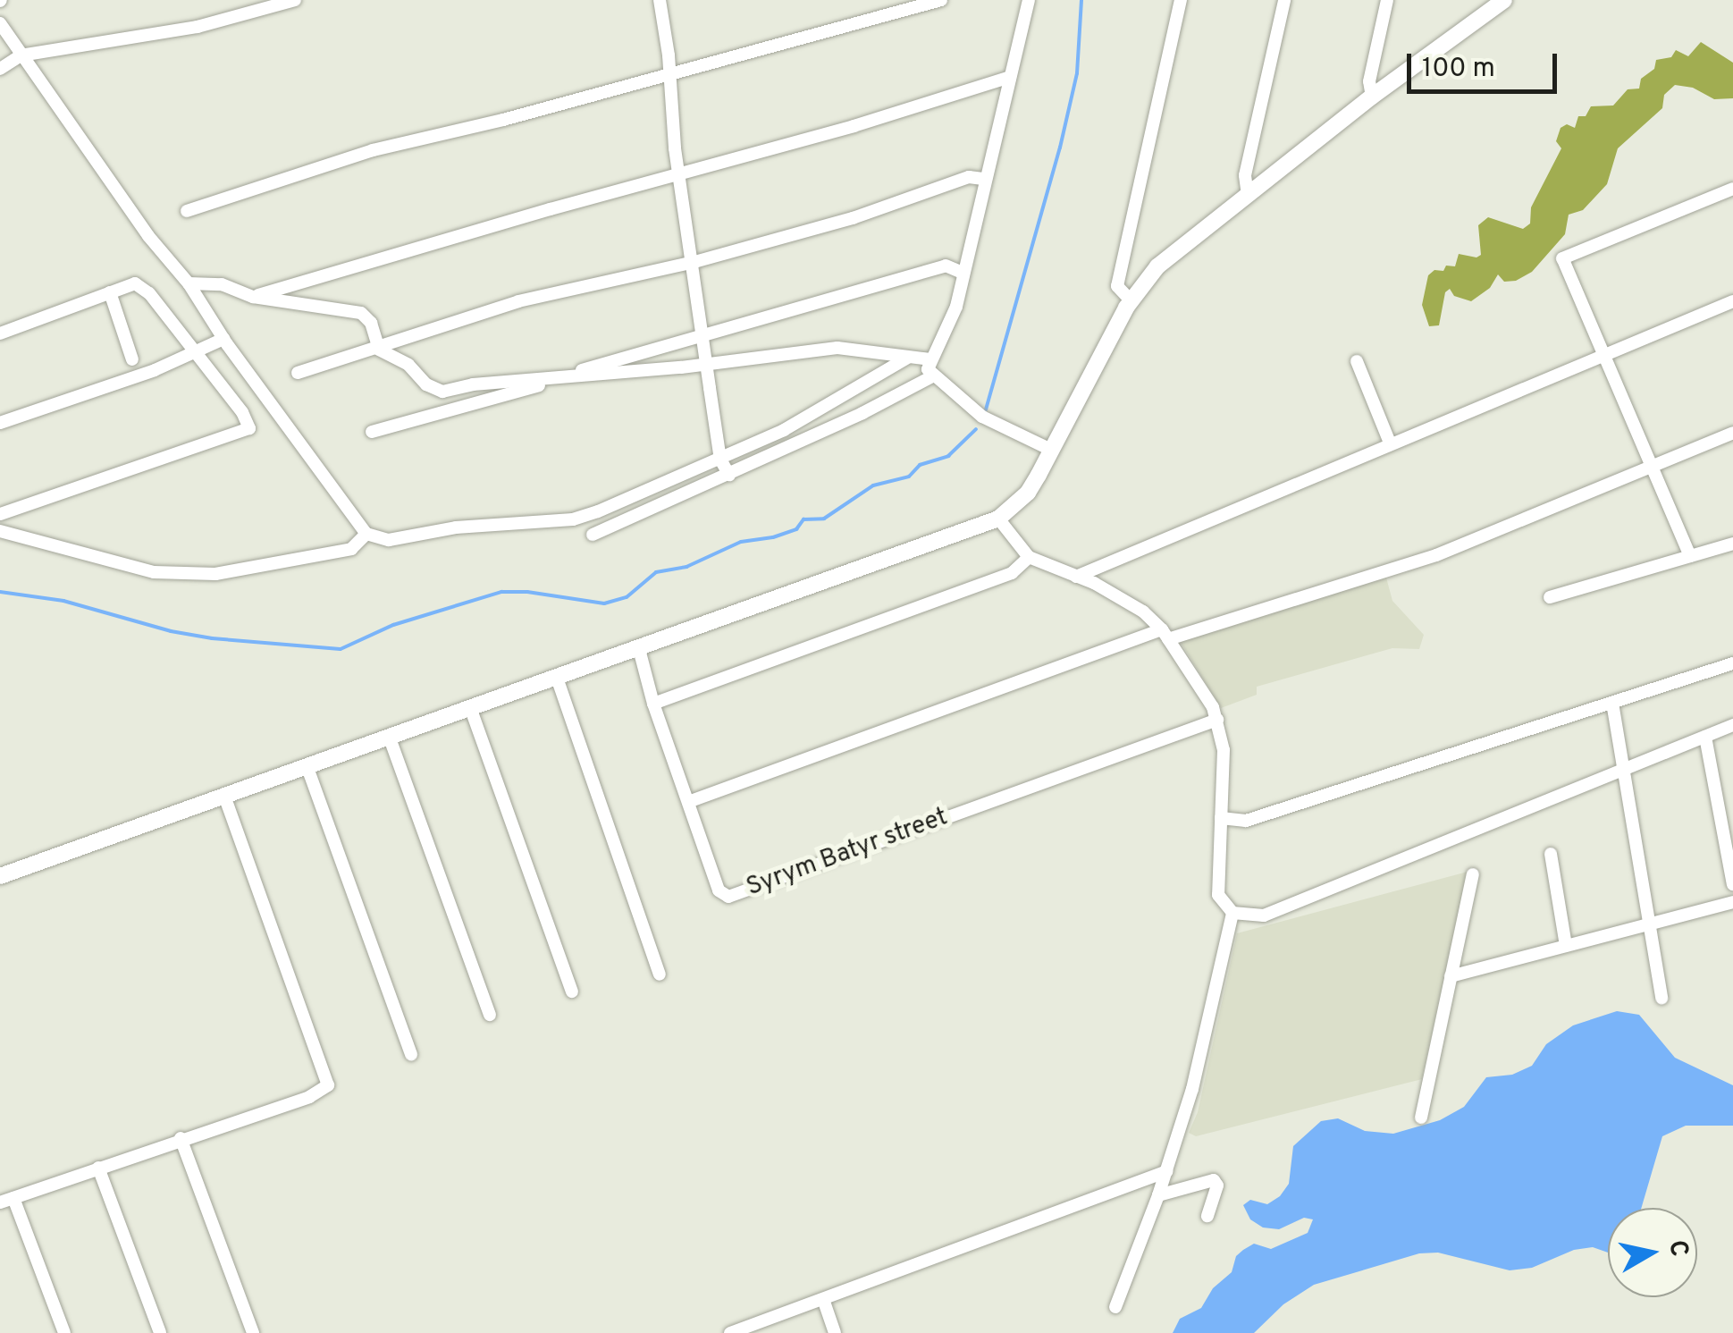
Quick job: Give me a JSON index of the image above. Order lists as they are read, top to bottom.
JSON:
{
  "streets": {
    "street": ["Syrym Batyr street"]
  },
  "scale_bar": "100 m",
  "north": "right"
}
